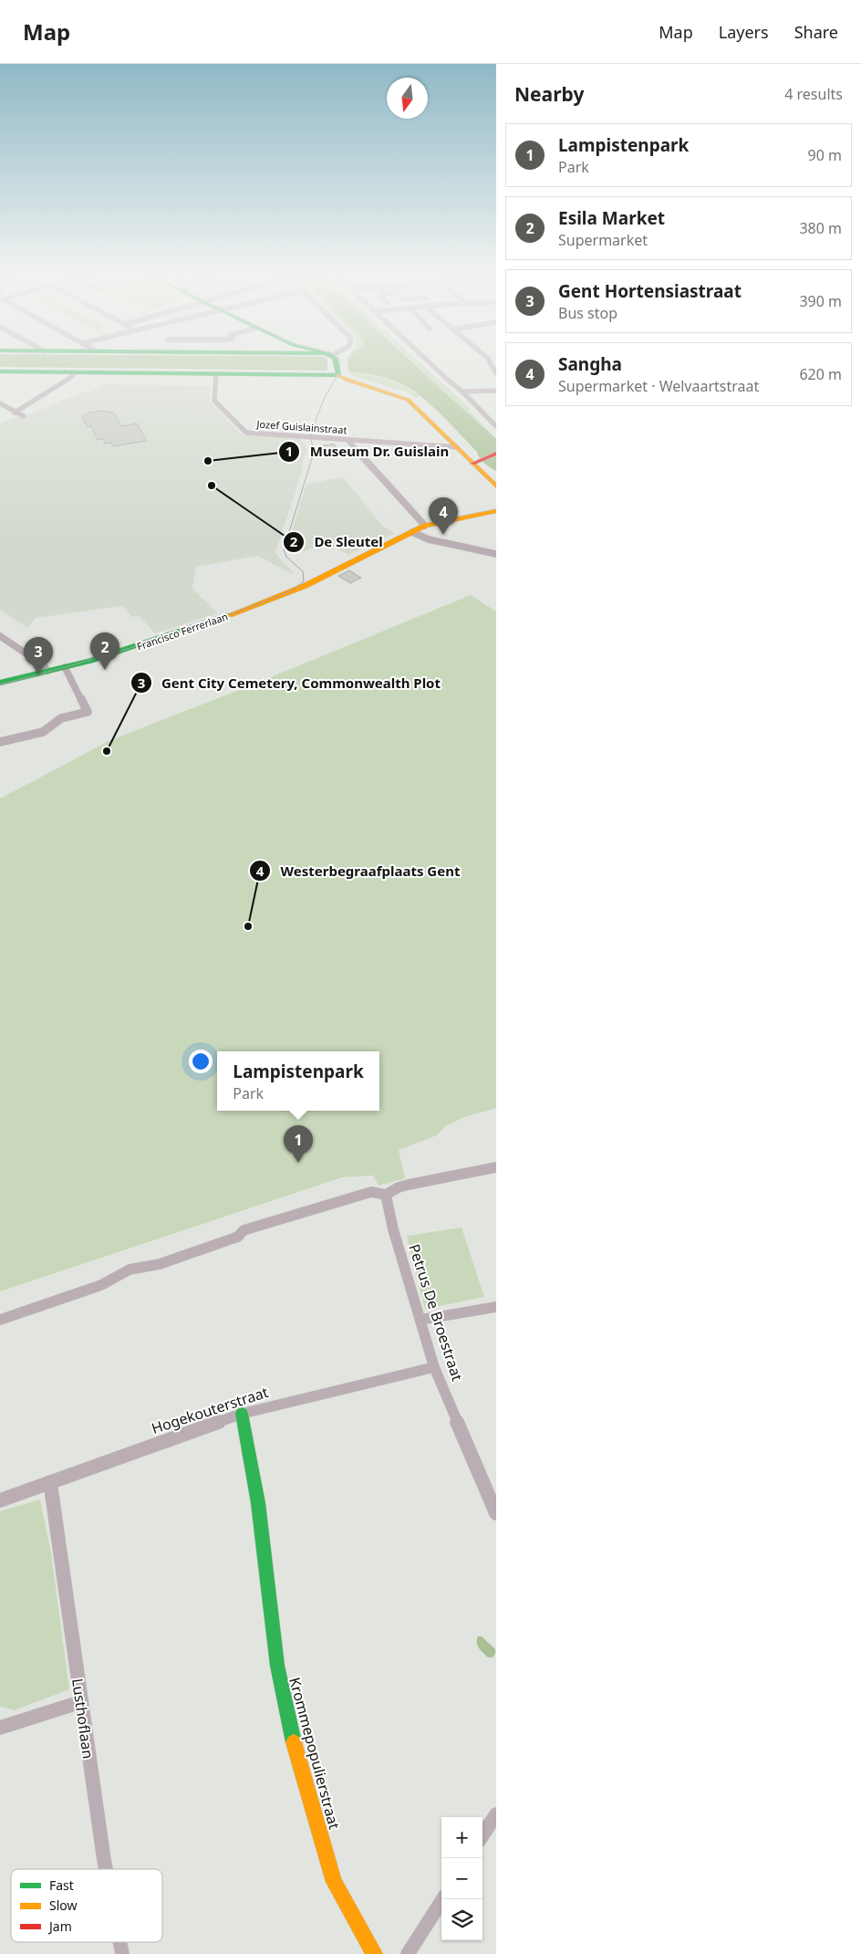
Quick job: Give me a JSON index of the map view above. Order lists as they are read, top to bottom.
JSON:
{
  "streets": {
    "main road": ["Francisco Ferrerlaan", "Krommepopulierstraat"],
    "street": [
      "Jozef Guislainstraat",
      "Petrus De Broestraat",
      "Hogekouterstraat",
      "Lusthoflaan"
    ]
  },
  "crossings": [
    ["Petrus De Broestraat", "Hogekouterstraat"],
    ["Hogekouterstraat", "Lusthoflaan"],
    ["Hogekouterstraat", "Krommepopulierstraat"]
  ],
  "places": [
    "Museum Dr. Guislain",
    "De Sleutel",
    "Gent City Cemetery, Commonwealth Plot",
    "Westerbegraafplaats Gent"
  ],
  "legend": ["Fast", "Slow", "Jam"],
  "north": "bottom",
  "page": {
    "header": "Map",
    "nav": ["Map", "Layers", "Share"],
    "heading": ["Nearby", "4 results"],
    "list": [
      {
        "mark": "1",
        "name": "Lampistenpark",
        "note": "Park",
        "value": "90 m"
      },
      {
        "mark": "2",
        "name": "Esila Market",
        "note": "Supermarket",
        "value": "380 m"
      },
      {
        "mark": "3",
        "name": "Gent Hortensiastraat",
        "note": "Bus stop",
        "value": "390 m"
      },
      {
        "mark": "4",
        "name": "Sangha",
        "note": "Supermarket · Welvaartstraat",
        "value": "620 m"
      }
    ],
    "pins": [
      "4",
      "2",
      "3",
      "1"
    ],
    "popup": ["Lampistenpark", "Park"],
    "map_buttons": ["+", "−"]
  }
}
